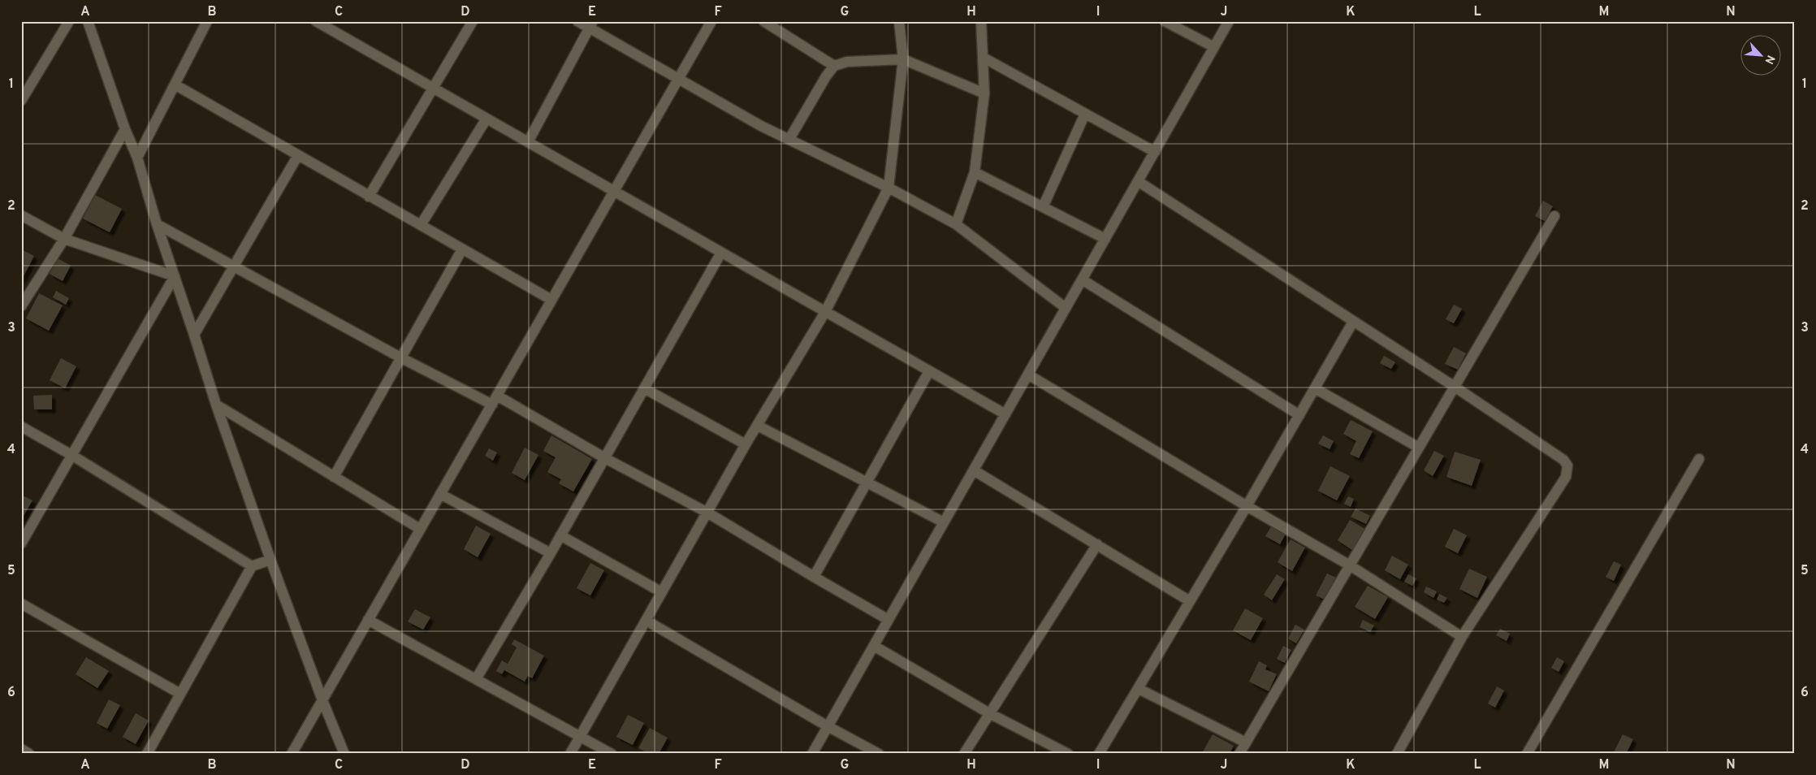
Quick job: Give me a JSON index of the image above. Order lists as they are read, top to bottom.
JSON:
{
  "north": "bottom right",
  "grid": {
    "columns": [
      "A",
      "B",
      "C",
      "D",
      "E",
      "F",
      "G",
      "H",
      "I",
      "J",
      "K",
      "L",
      "M",
      "N"
    ],
    "rows": [
      "1",
      "2",
      "3",
      "4",
      "5",
      "6"
    ]
  }
}
